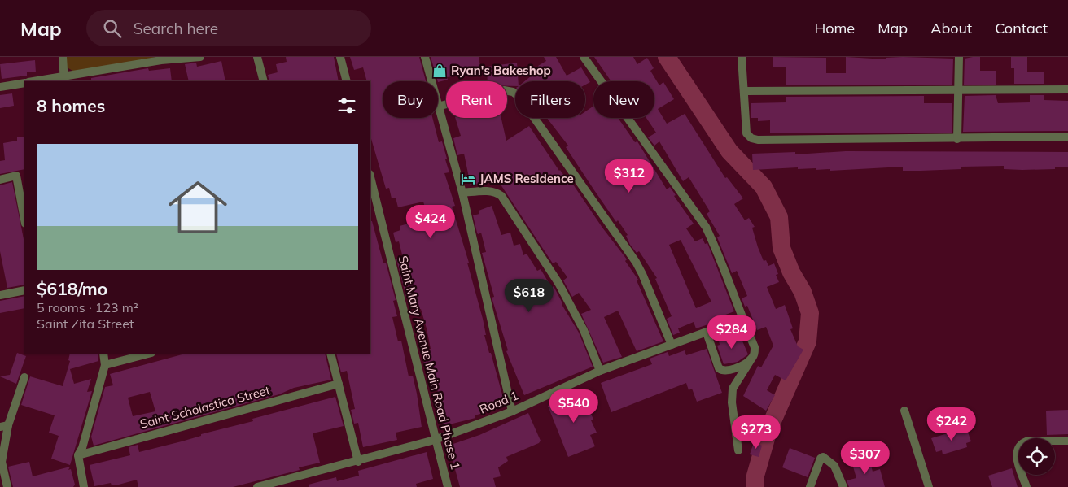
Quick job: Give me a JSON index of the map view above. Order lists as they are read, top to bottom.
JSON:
{
  "streets": {
    "street": ["Saint Mary Avenue Main Road Phase 1", "Road 1", "Saint Scholastica Street"]
  },
  "crossings": [
    ["Saint Mary Avenue Main Road Phase 1", "Road 1"]
  ],
  "places": {
    "shop": ["Ryan's Bakeshop"],
    "hotel": ["JAMS Residence"]
  },
  "page": {
    "header": "Map",
    "search": "Search here",
    "nav": [
      "Home",
      "Map",
      "About",
      "Contact"
    ],
    "chip": [
      "Buy",
      "Rent",
      "Filters",
      "New"
    ],
    "heading": "8 homes",
    "list": [
      {
        "name": "$618/mo",
        "note": "5 rooms · 123 m² · Saint Zita Street"
      }
    ],
    "price": [
      "$312",
      "$424",
      "$618",
      "$284",
      "$540",
      "$242",
      "$273",
      "$307"
    ]
  }
}
